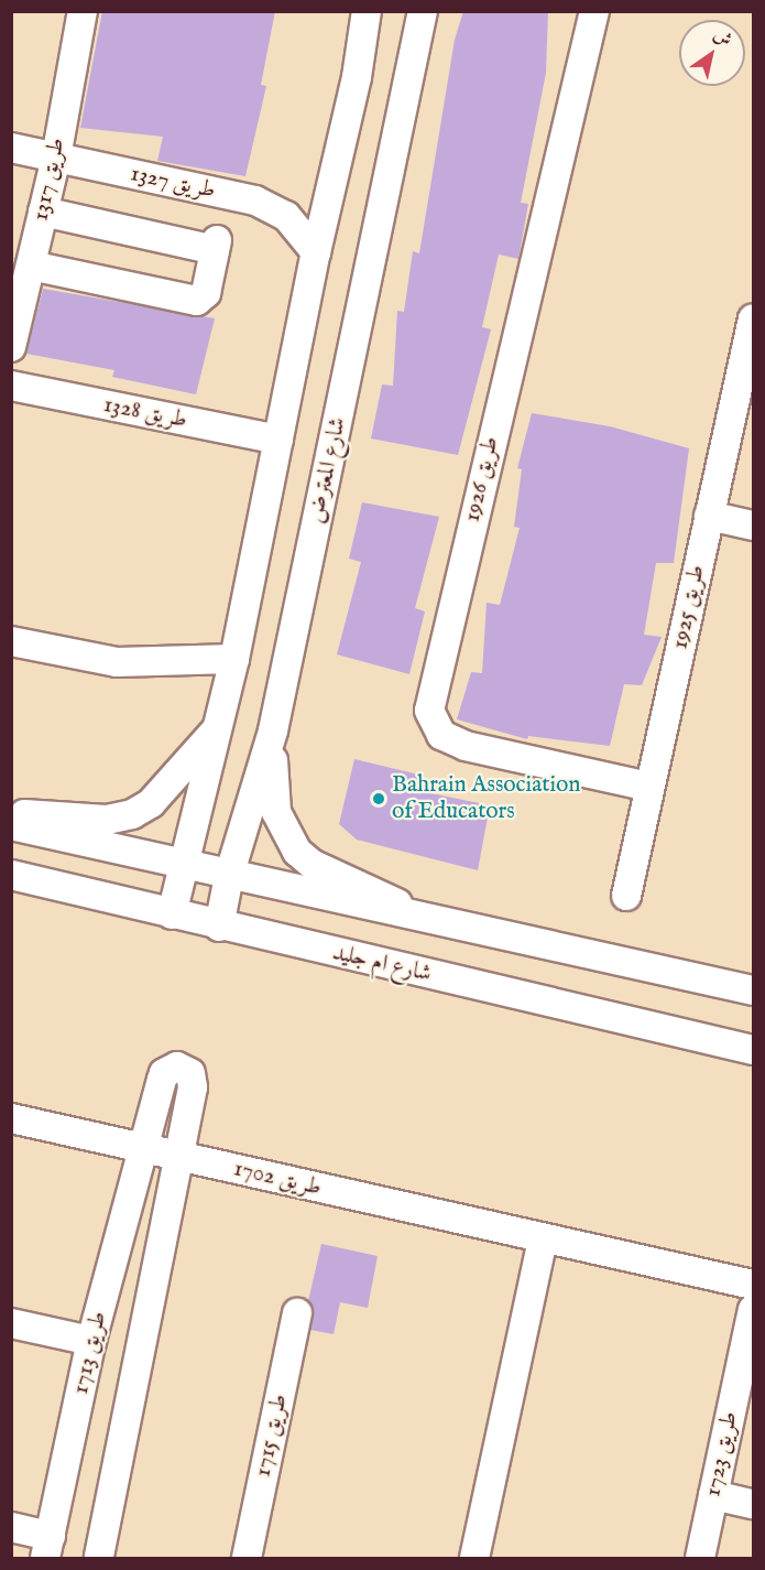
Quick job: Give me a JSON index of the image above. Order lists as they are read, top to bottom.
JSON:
{
  "streets": {
    "street": [
      "طريق 1317",
      "طريق 1327",
      "طريق 1328",
      "شارع المعترض",
      "طريق 1926",
      "طريق 1925",
      "شارع ام جليد",
      "طريق 1702",
      "طريق 1713",
      "طريق 1715",
      "طريق 1723"
    ]
  },
  "crossings": [
    ["طريق 1317", "طريق 1327"],
    ["شارع المعترض", "شارع ام جليد"],
    ["طريق 1926", "طريق 1925"],
    ["طريق 1702", "طريق 1713"]
  ],
  "places": ["Bahrain Association of Educators"],
  "north": "top right"
}
